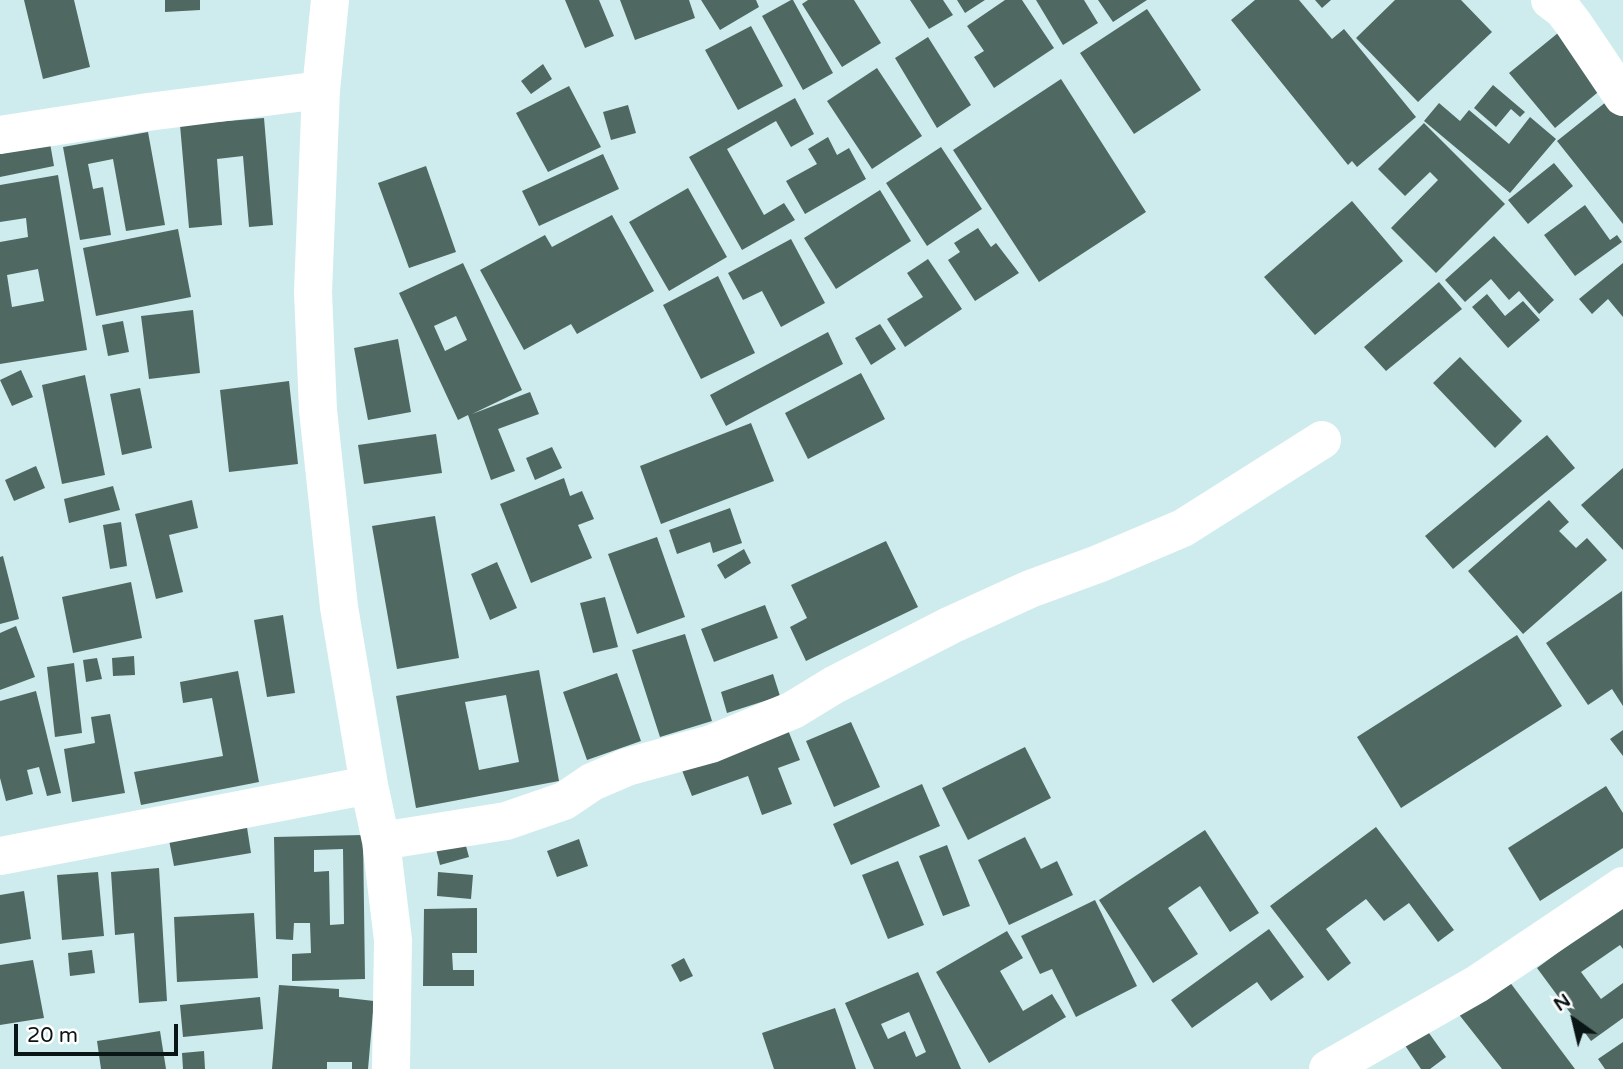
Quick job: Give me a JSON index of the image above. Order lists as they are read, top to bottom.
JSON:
{
  "scale_bar": "20 m",
  "north": "top left"
}
